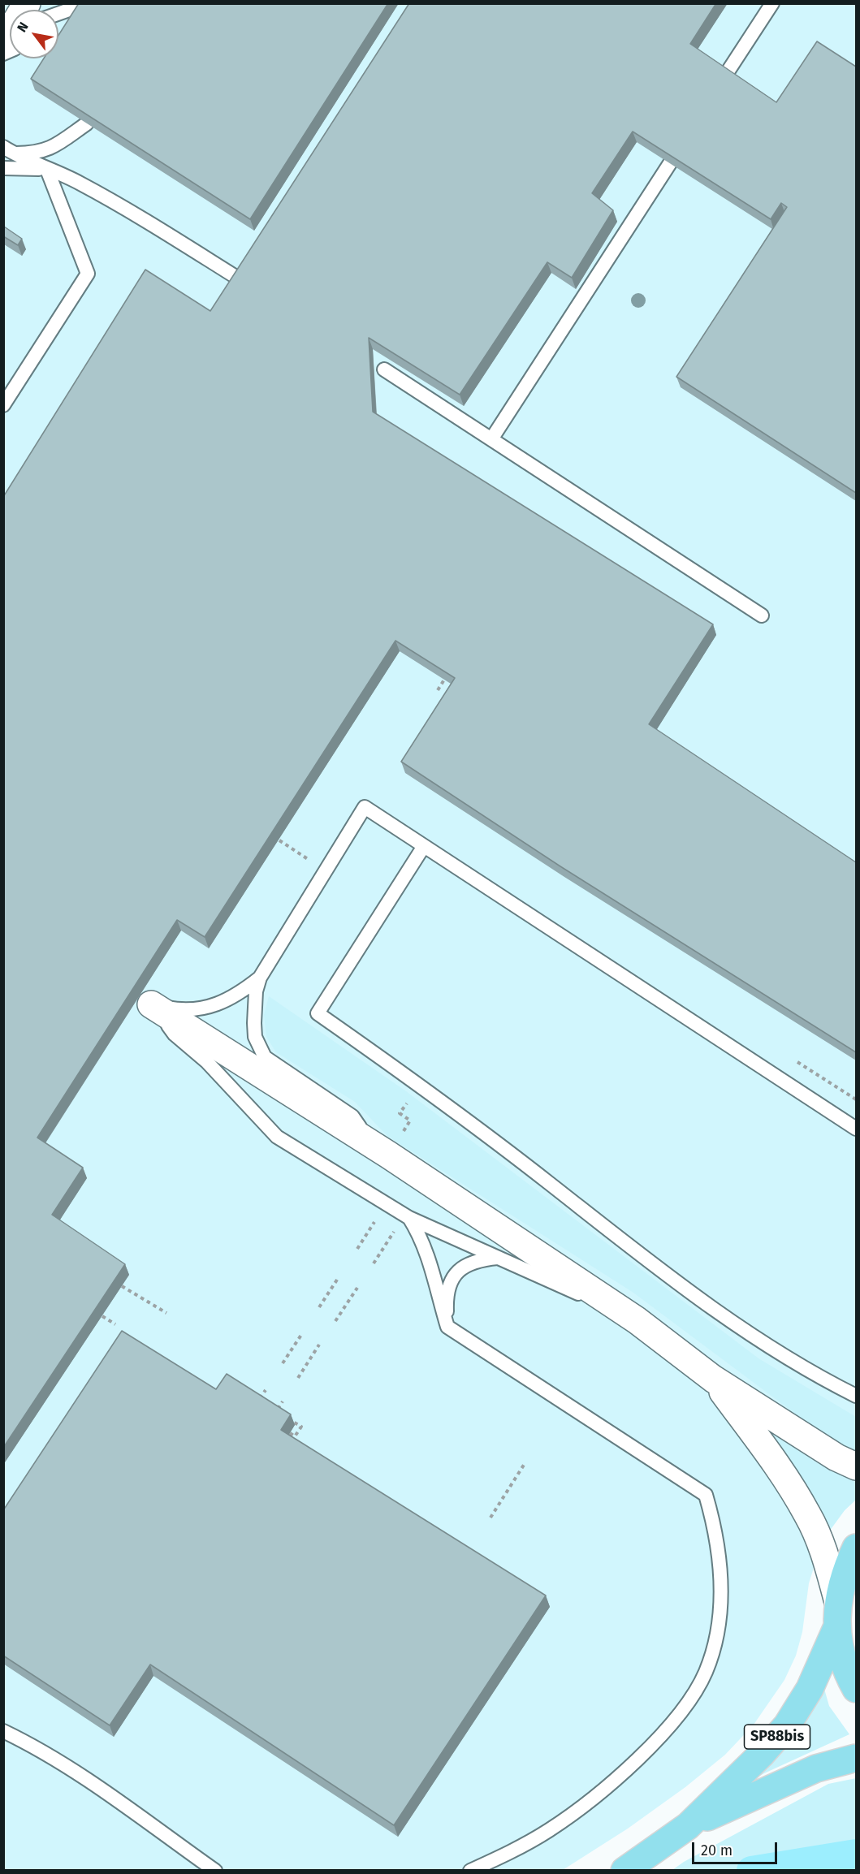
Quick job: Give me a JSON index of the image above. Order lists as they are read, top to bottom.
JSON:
{
  "streets": {
    "main road": ["SP88bis"]
  },
  "scale_bar": "20 m",
  "north": "top left"
}
